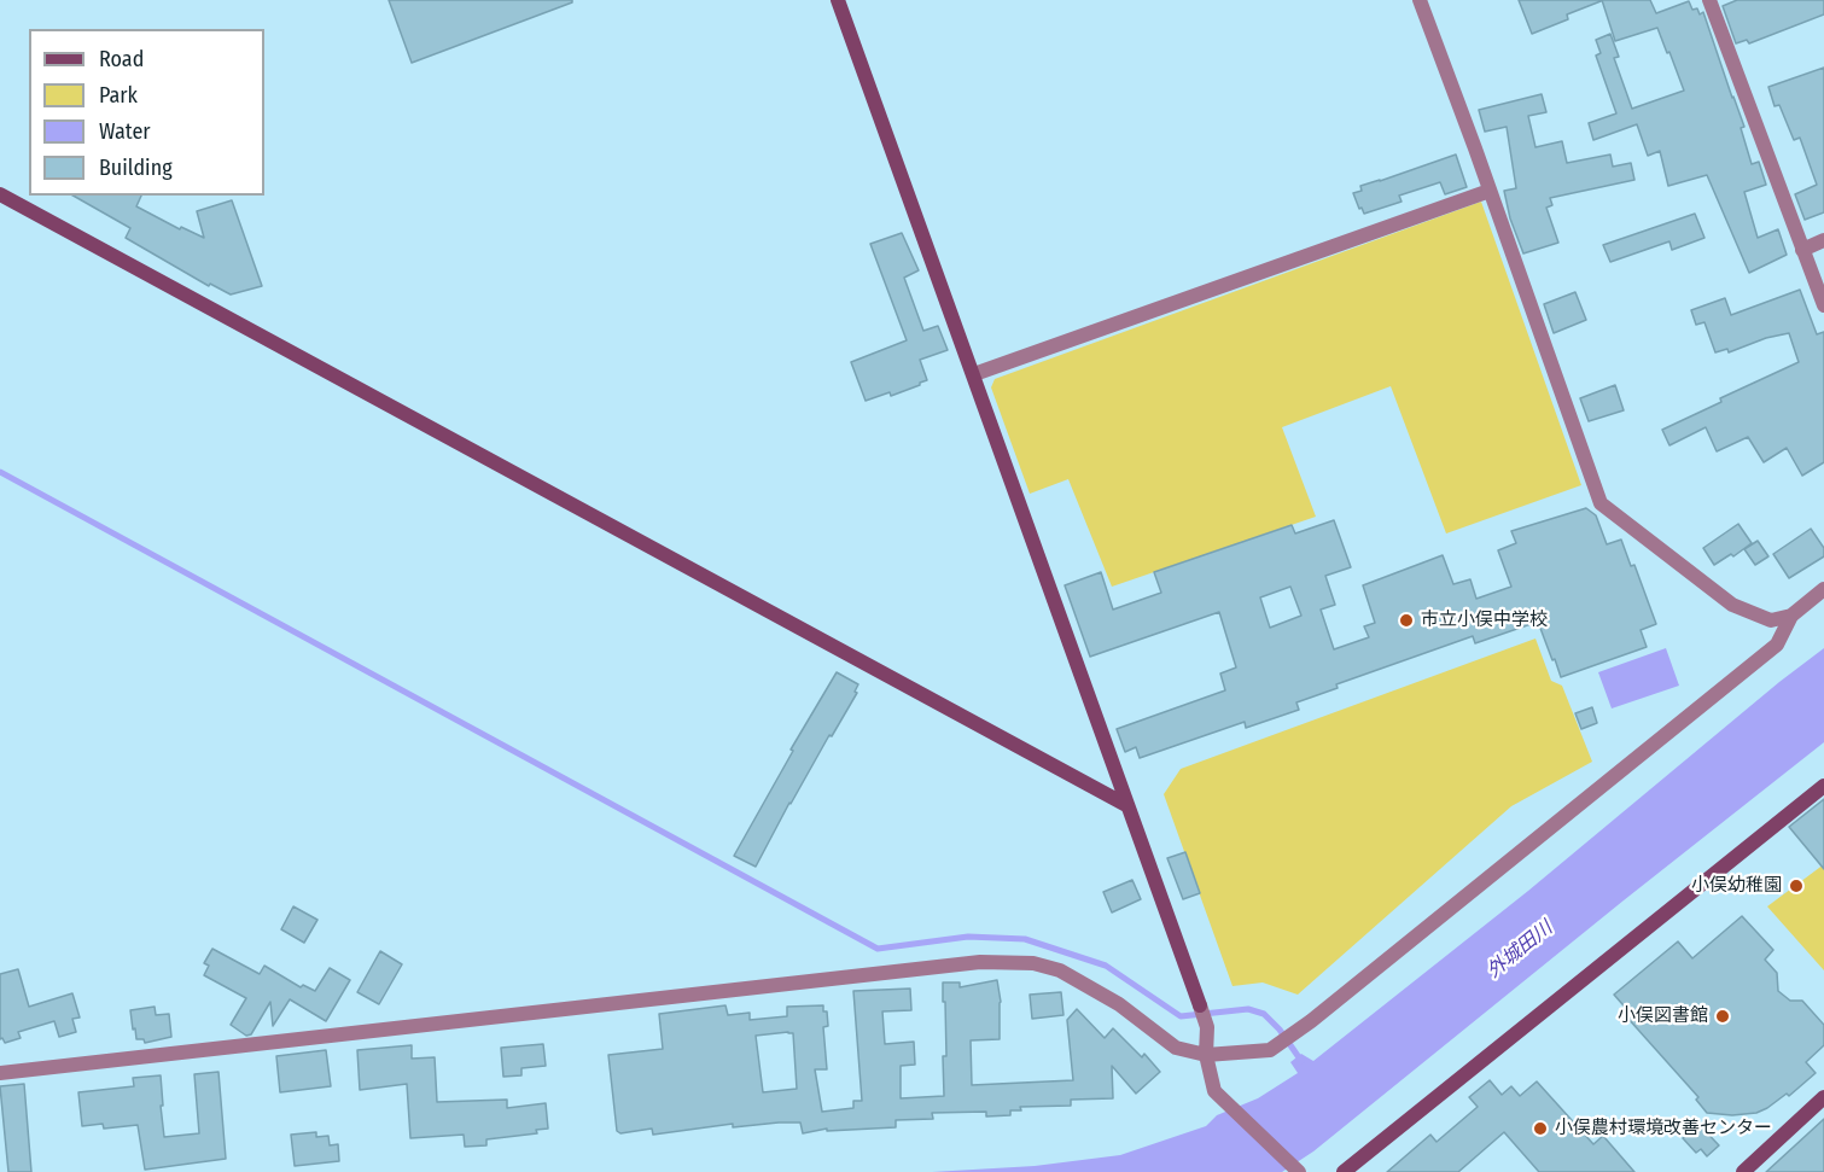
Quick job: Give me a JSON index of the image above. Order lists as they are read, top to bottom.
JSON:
{
  "water": ["外城田川"],
  "places": [
    "市立小俣中学校",
    "小俣幼稚園",
    "小俣図書館",
    "小俣農村環境改善センター"
  ],
  "legend": [
    "Road",
    "Park",
    "Water",
    "Building"
  ]
}
